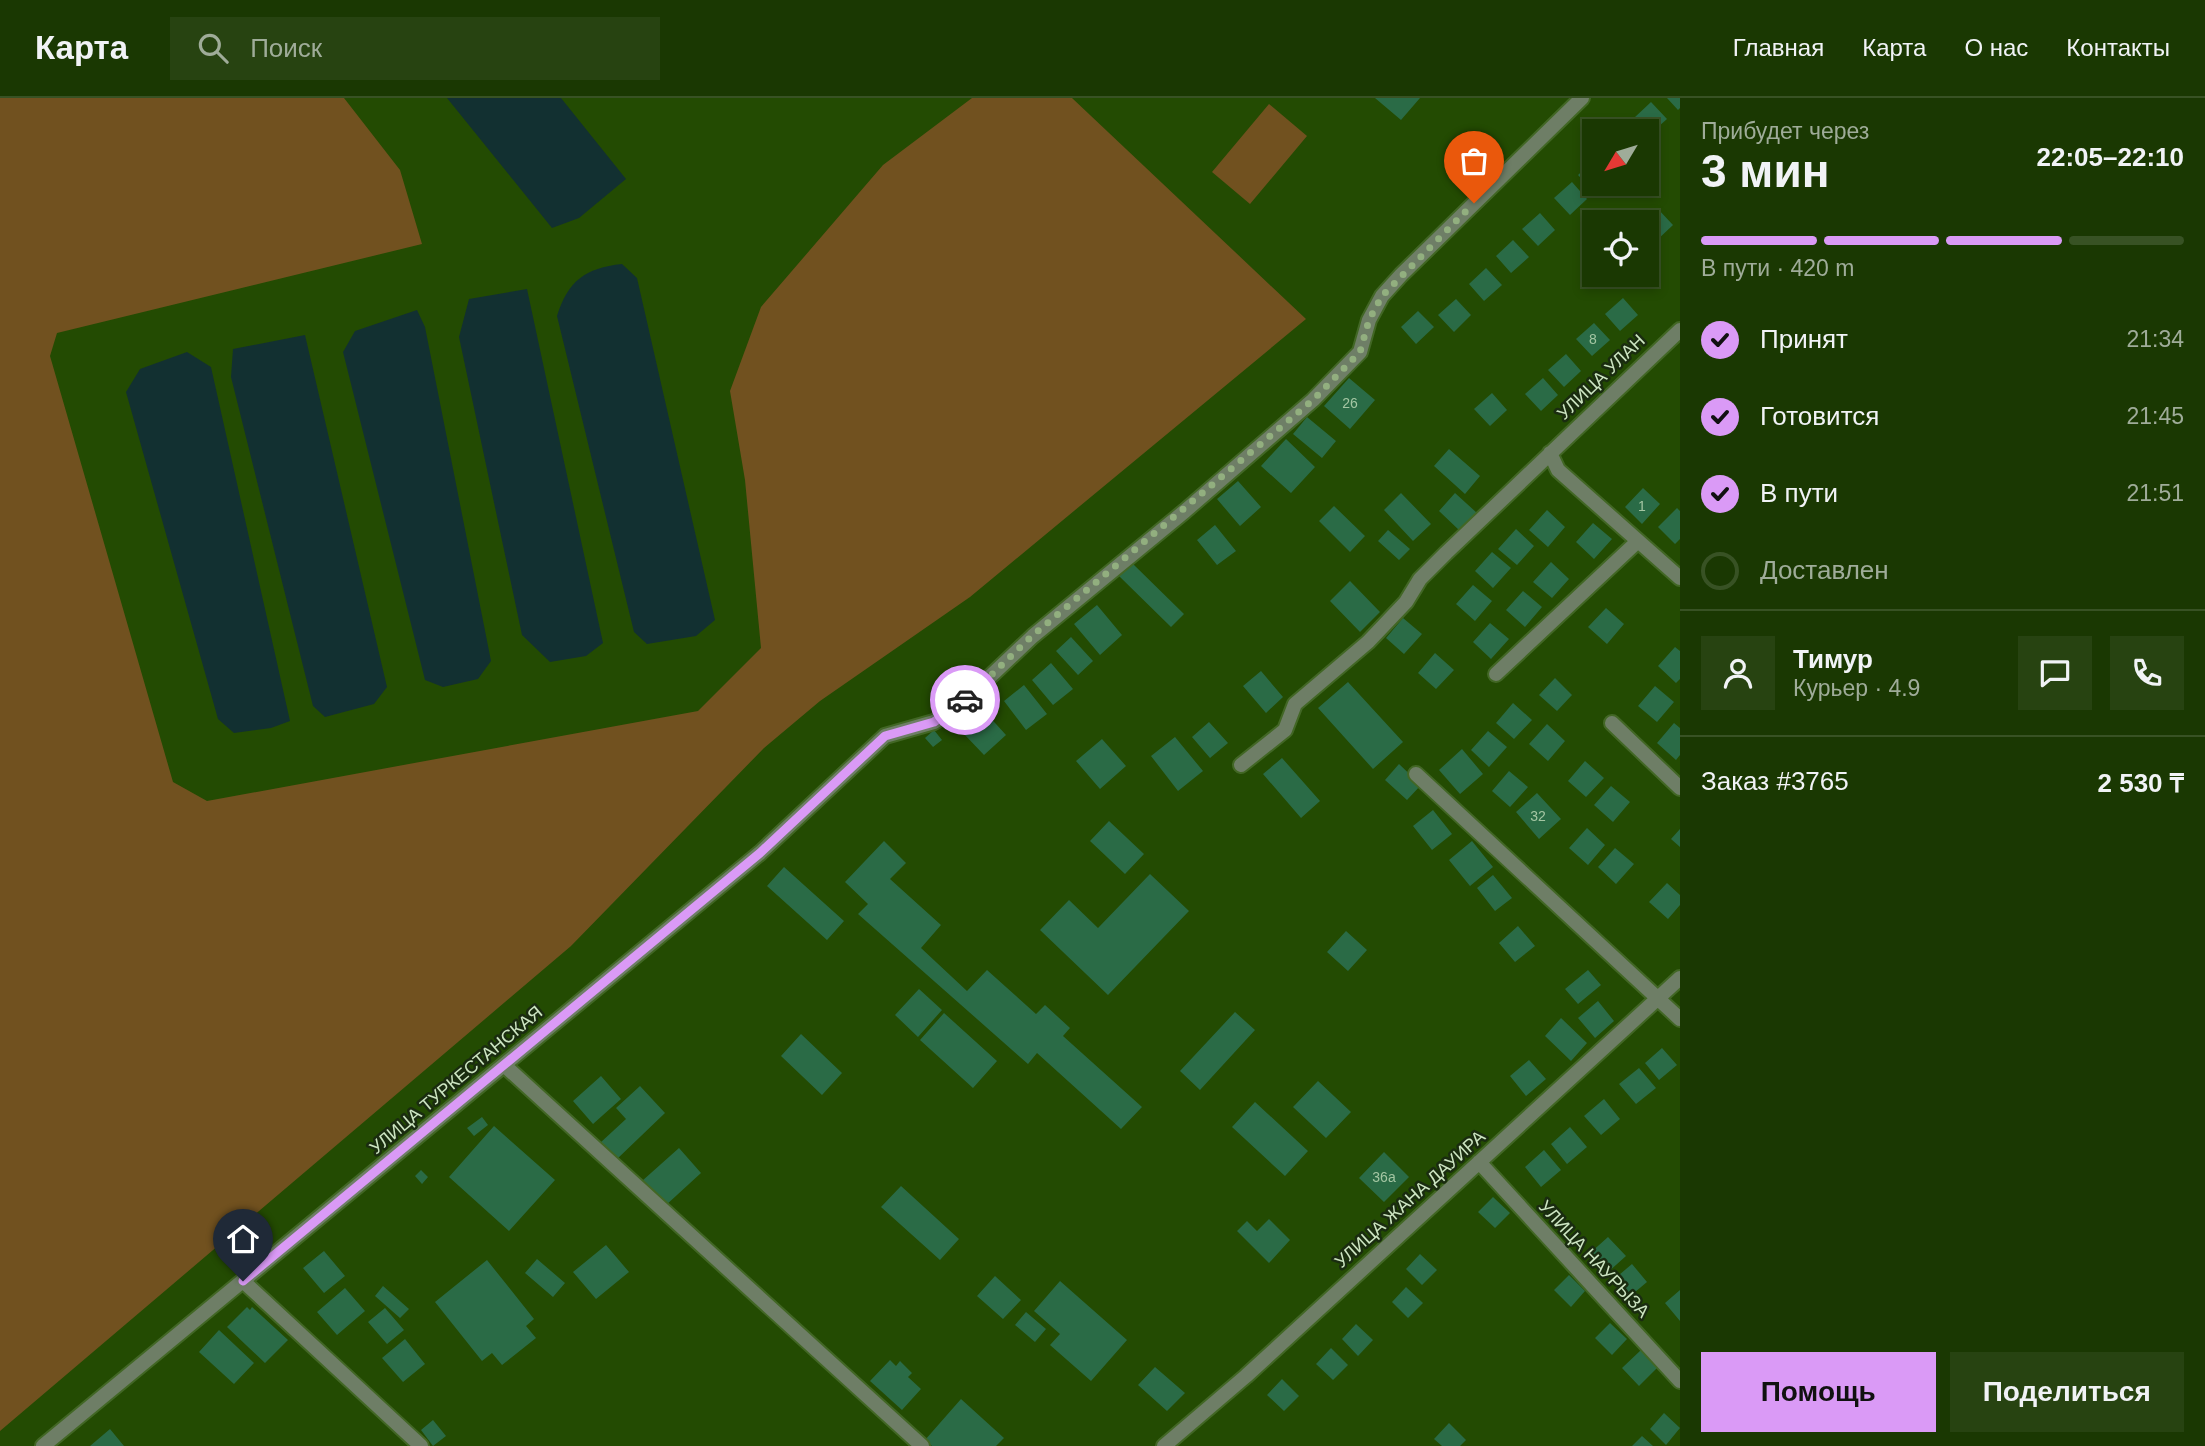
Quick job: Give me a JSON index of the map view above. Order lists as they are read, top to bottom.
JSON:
{
  "streets": {
    "street": [
      "УЛИЦА УЛАН",
      "УЛИЦА ТУРКЕСТАНСКАЯ",
      "УЛИЦА ЖАНА ДАУИРА",
      "УЛИЦА НАУРЫЗА"
    ]
  },
  "crossings": [
    ["УЛИЦА ЖАНА ДАУИРА", "УЛИЦА НАУРЫЗА"]
  ],
  "house_numbers": [
    "8",
    "26",
    "1",
    "32",
    "36а"
  ],
  "north": "bottom left",
  "page": {
    "header": "Карта",
    "search": "Поиск",
    "nav": [
      "Главная",
      "Карта",
      "О нас",
      "Контакты"
    ],
    "heading": ["3 мин", "Прибудет через", "22:05–22:10"],
    "panel": [
      "Тимур",
      "Курьер · 4.9",
      "Заказ #3765",
      "2 530 ₸"
    ],
    "bar": "В пути · 420 m",
    "list": [
      ["Принят", "21:34"],
      ["Готовится", "21:45"],
      ["В пути", "21:51"],
      "Доставлен"
    ],
    "buttons": ["Помощь", "Поделиться"]
  }
}
